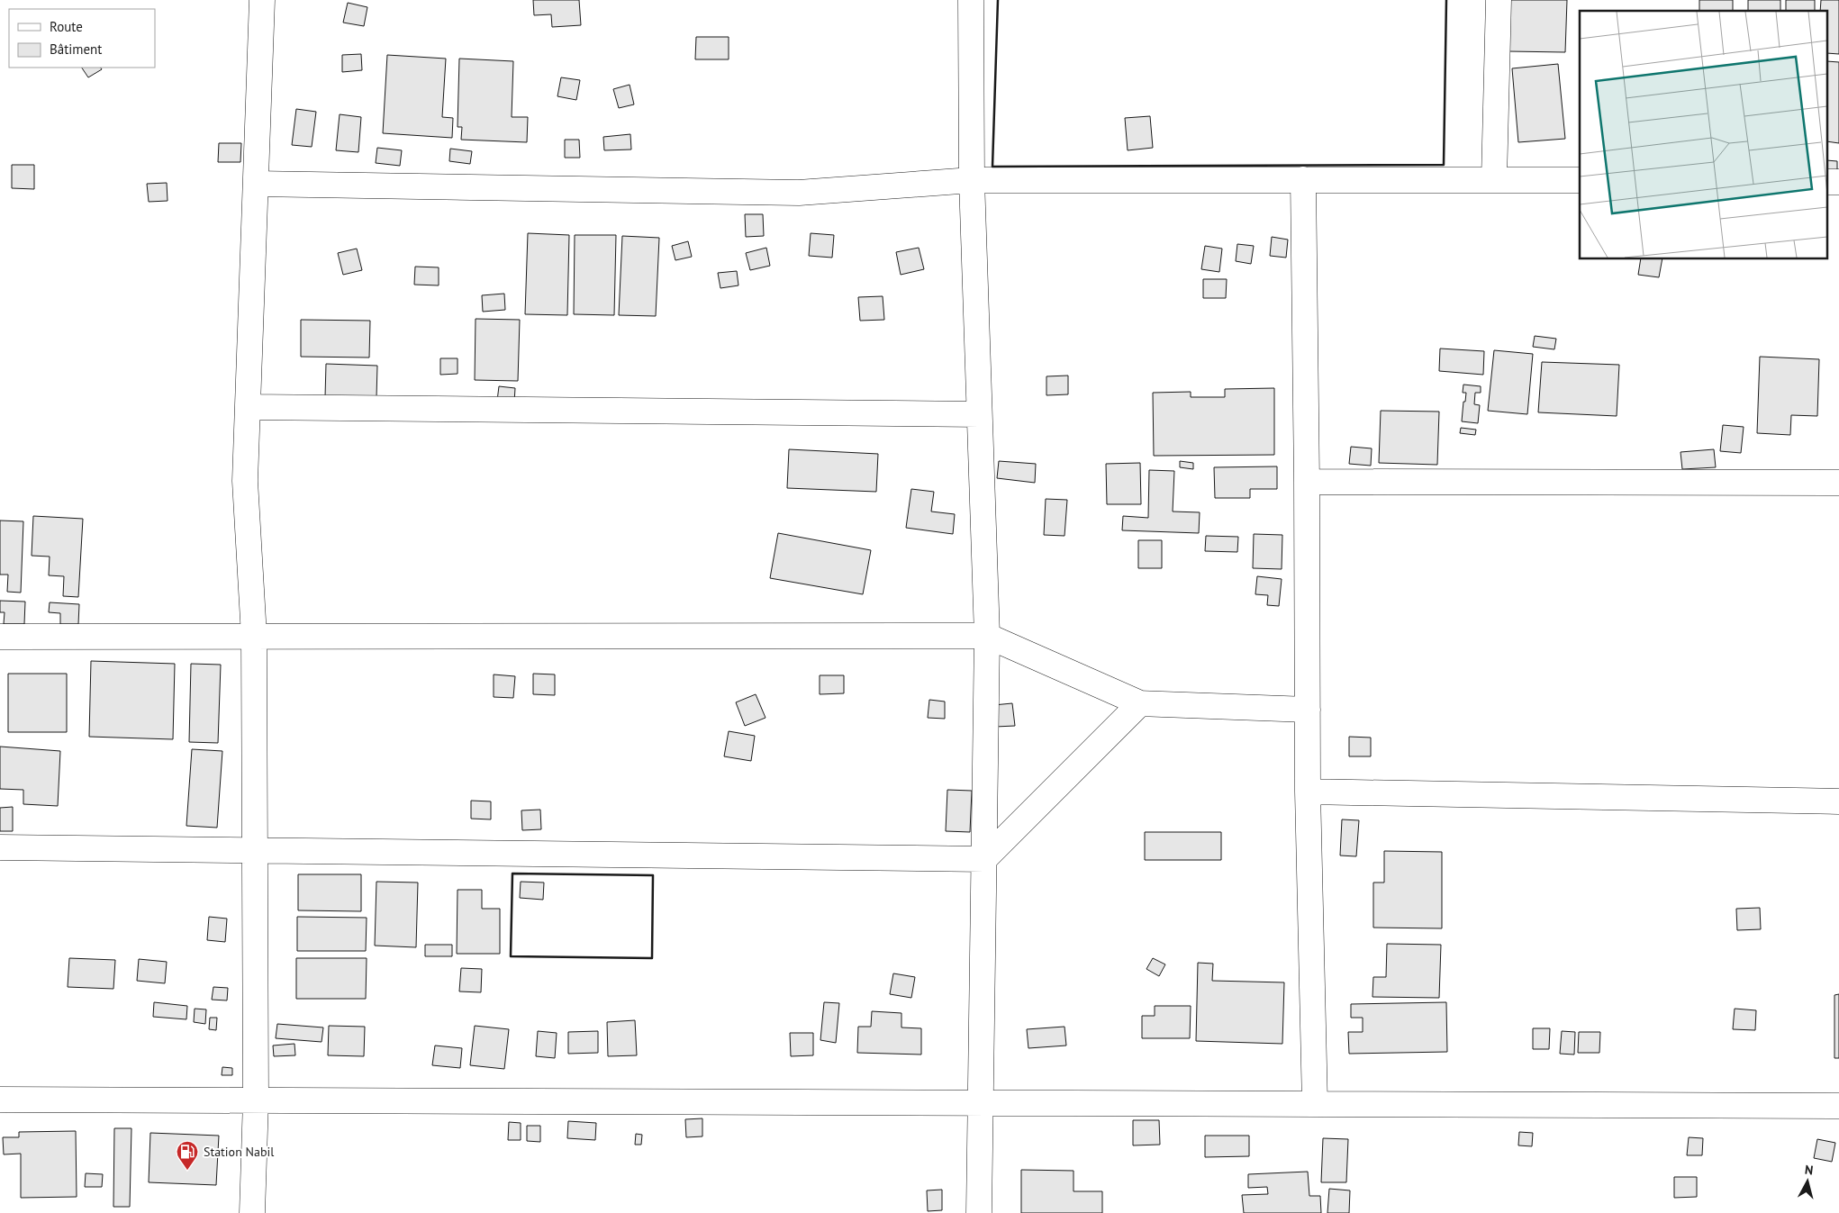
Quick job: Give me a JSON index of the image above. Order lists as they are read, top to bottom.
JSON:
{
  "places": {
    "fuel station": ["Station Nabil"]
  },
  "legend": ["Route", "Bâtiment"],
  "north": "top"
}
